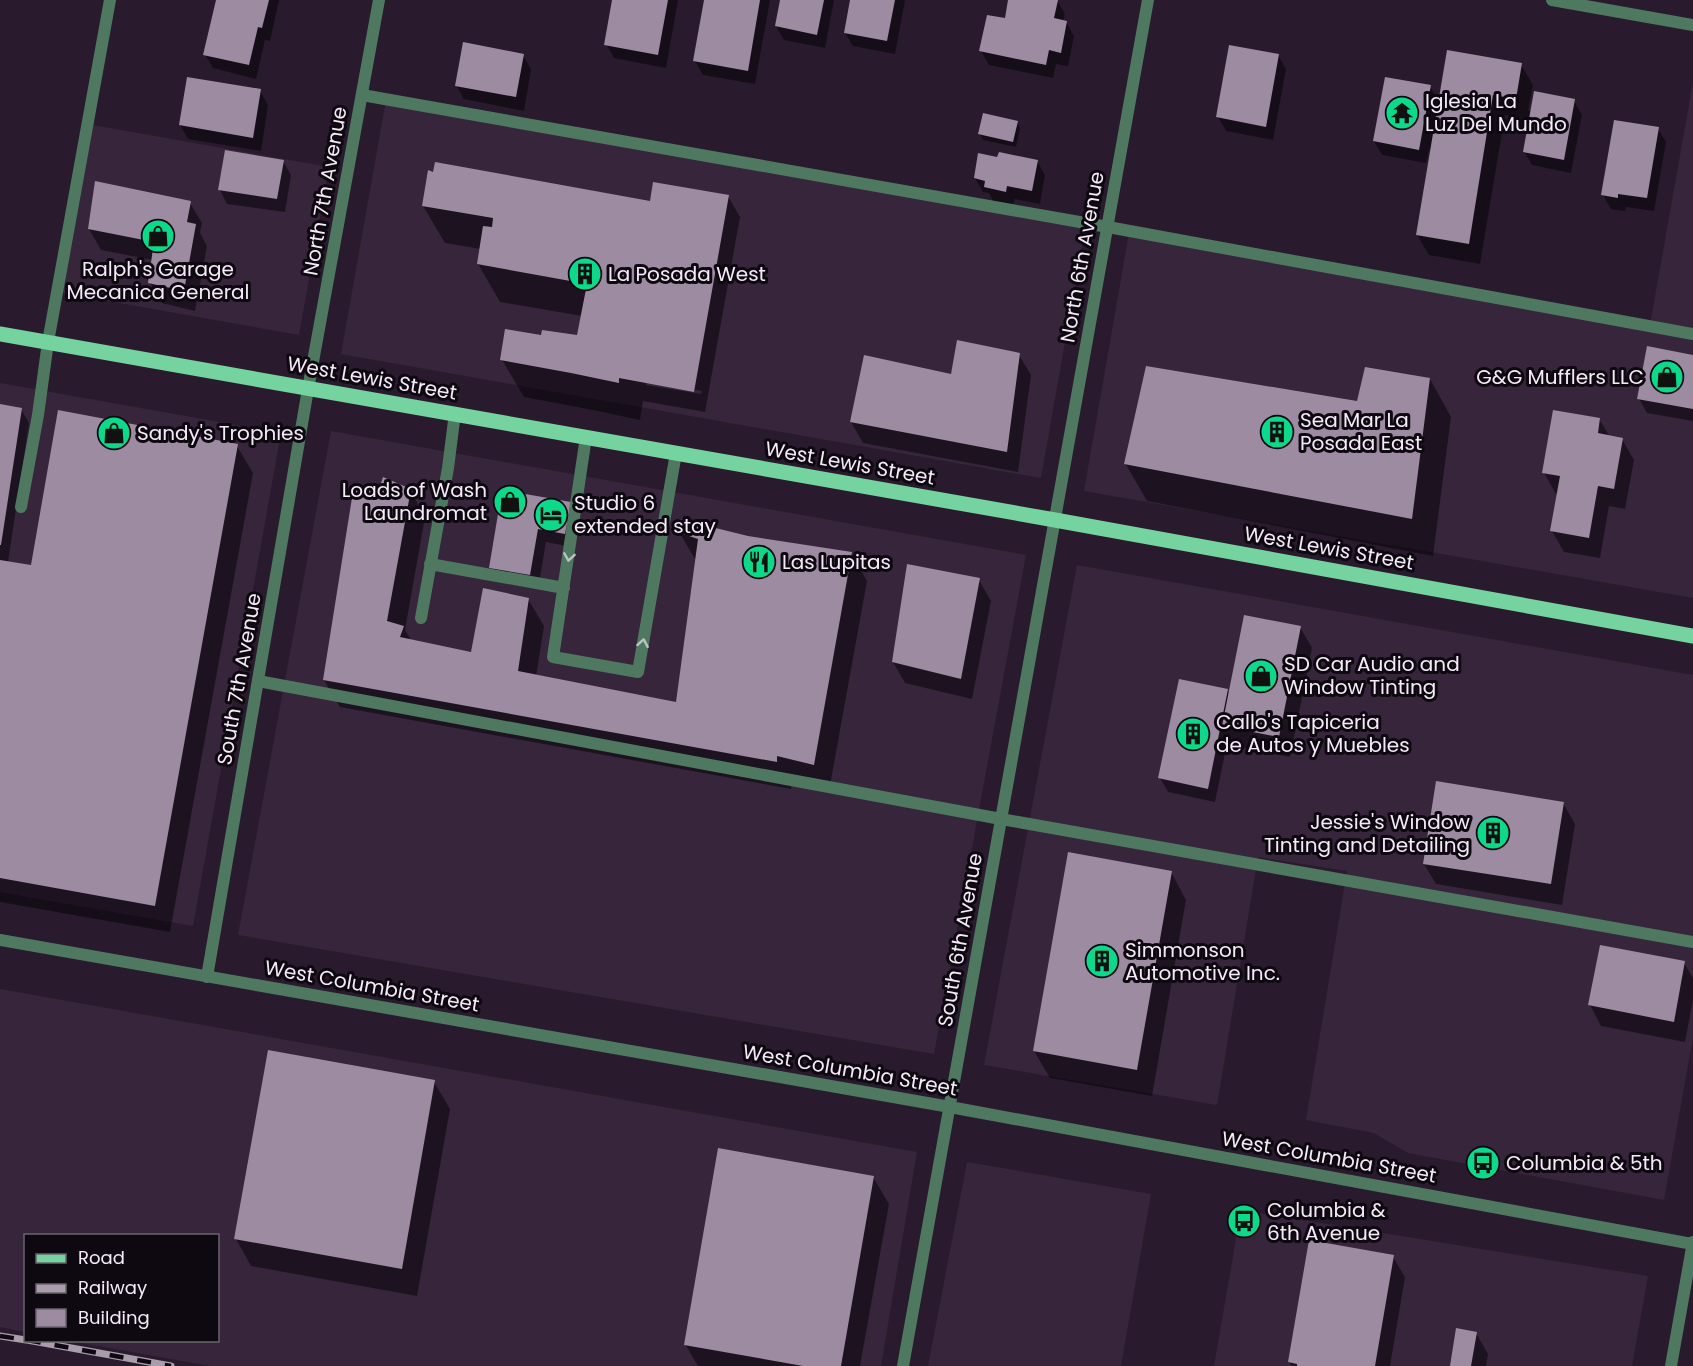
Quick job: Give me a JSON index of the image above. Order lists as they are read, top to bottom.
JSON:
{
  "streets": {
    "main road": ["West Lewis Street"],
    "street": [
      "North 7th Avenue",
      "North 6th Avenue",
      "South 7th Avenue",
      "South 6th Avenue",
      "West Columbia Street"
    ]
  },
  "crossings": [
    ["North 7th Avenue", "West Lewis Street"],
    ["North 7th Avenue", "South 7th Avenue"],
    ["North 6th Avenue", "West Lewis Street"],
    ["North 6th Avenue", "South 6th Avenue"],
    ["West Lewis Street", "South 7th Avenue"],
    ["West Lewis Street", "South 6th Avenue"],
    ["South 7th Avenue", "West Columbia Street"],
    ["South 6th Avenue", "West Columbia Street"]
  ],
  "places": {
    "temple": ["Iglesia La Luz Del Mundo"],
    "shop": [
      "Ralph's Garage Mecanica General",
      "G&G Mufflers LLC",
      "Sandy's Trophies",
      "Loads of Wash Laundromat",
      "SD Car Audio and Window Tinting"
    ],
    "building": [
      "La Posada West",
      "Sea Mar La Posada East",
      "Callo's Tapiceria de Autos y Muebles",
      "Jessie's Window Tinting and Detailing",
      "Simmonson Automotive Inc."
    ],
    "hotel": ["Studio 6 extended stay"],
    "restaurant": ["Las Lupitas"],
    "bus stop": ["Columbia & 5th", "Columbia & 6th Avenue"]
  },
  "legend": ["Road", "Railway", "Building"]
}
